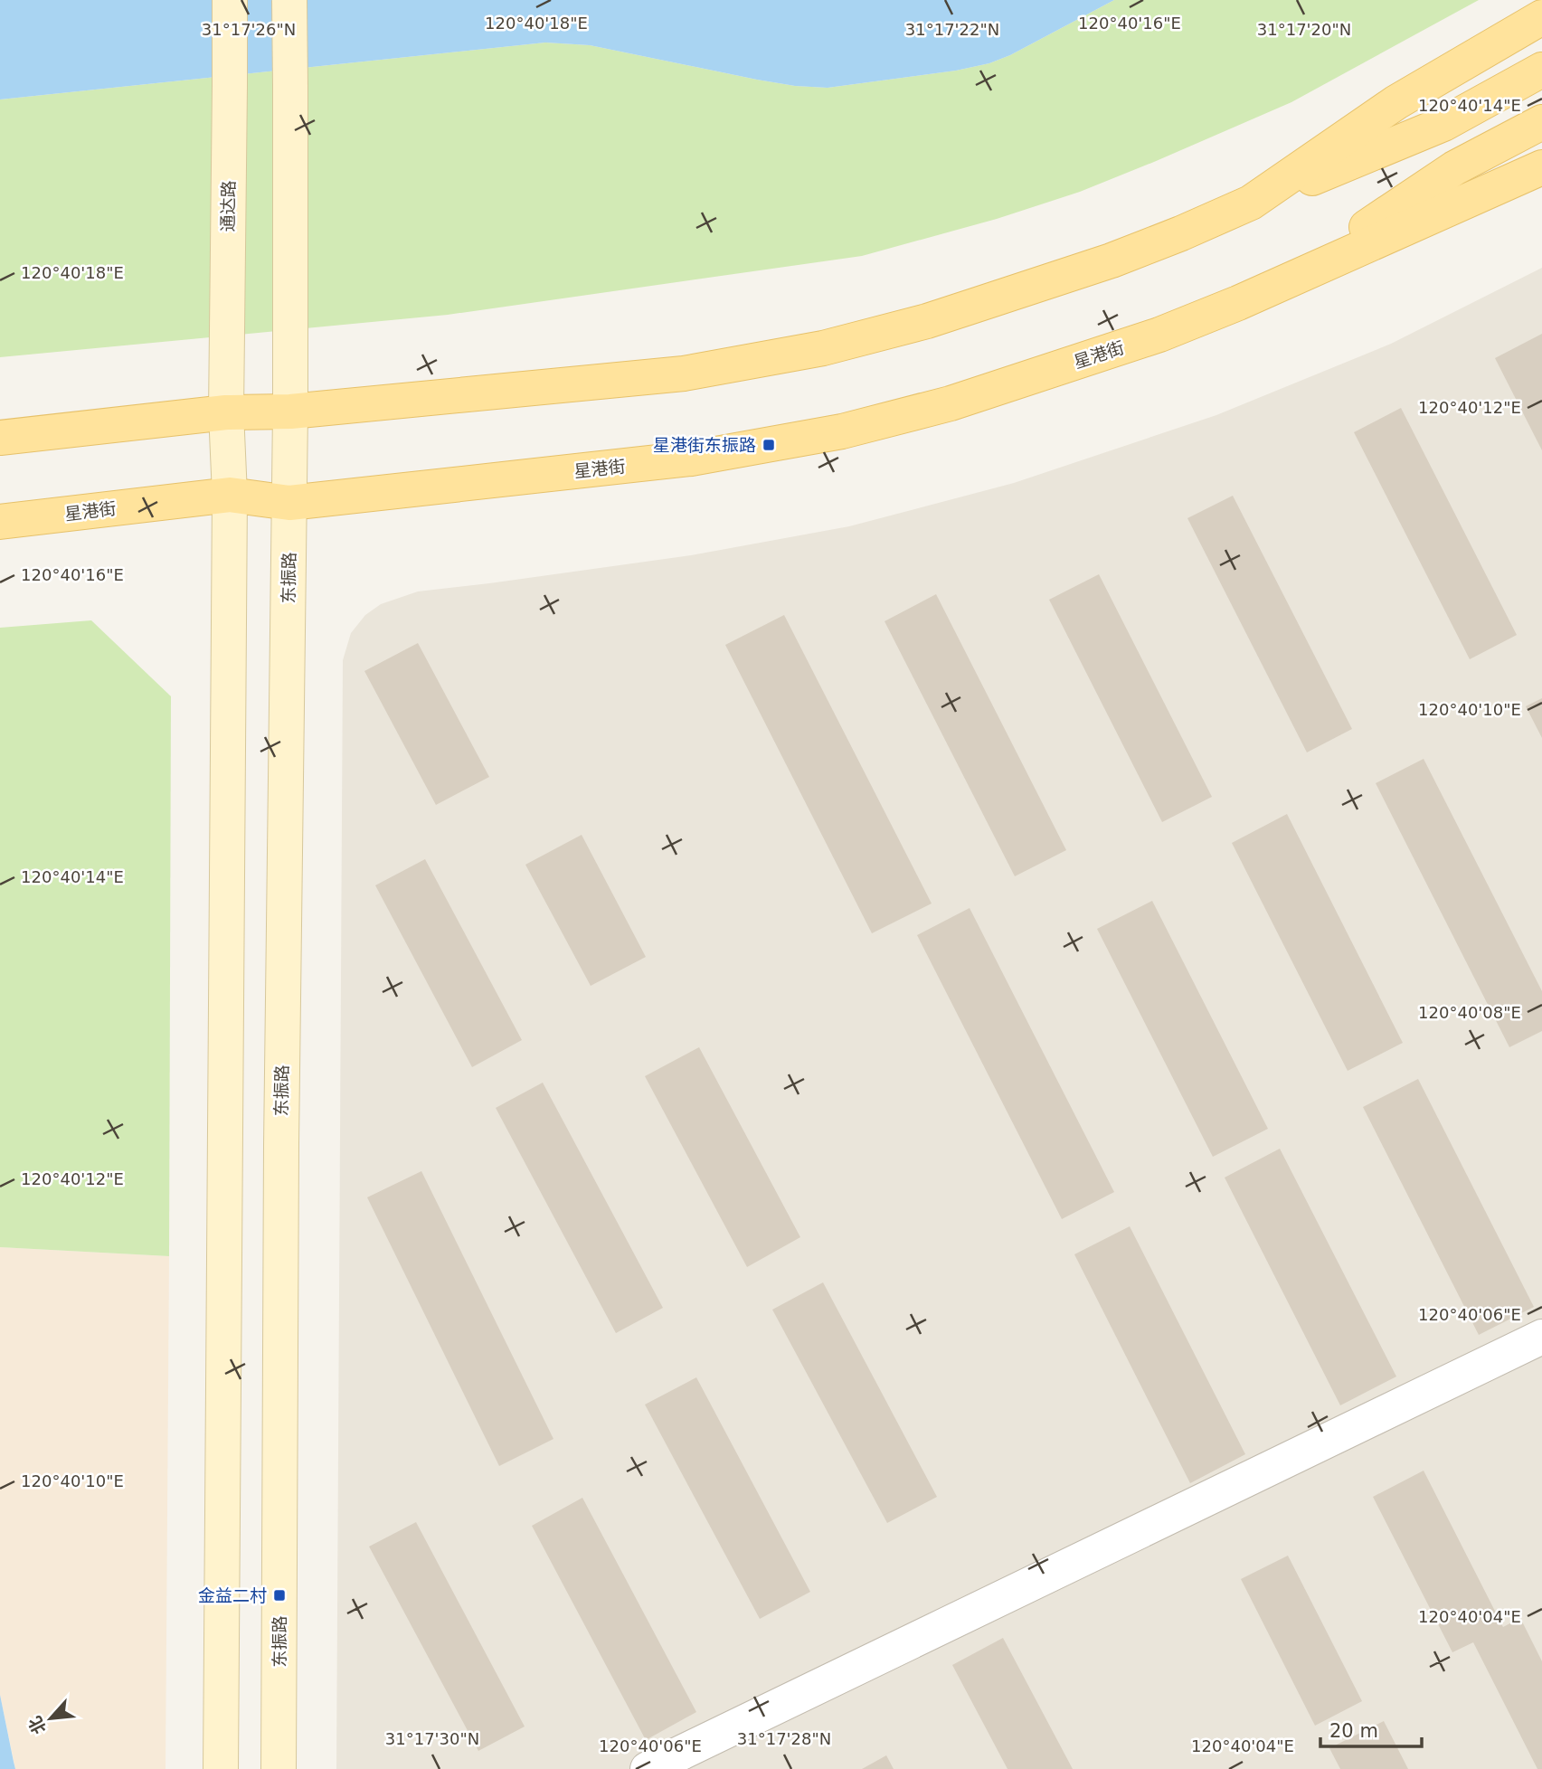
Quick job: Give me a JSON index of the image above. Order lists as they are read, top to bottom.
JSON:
{
  "streets": {
    "main road": ["通达路", "星港街", "东振路"]
  },
  "crossings": [
    ["星港街", "东振路"]
  ],
  "places": {
    "transit": ["星港街东振路", "金益二村"]
  },
  "scale_bar": "20 m",
  "north": "bottom left",
  "coordinates": [
    "120°40'16\"E",
    "120°40'18\"E",
    "31°17'26\"N",
    "31°17'22\"N",
    "31°17'20\"N",
    "120°40'14\"E",
    "120°40'12\"E",
    "120°40'10\"E",
    "120°40'08\"E",
    "120°40'06\"E",
    "120°40'04\"E",
    "31°17'30\"N",
    "31°17'28\"N"
  ]
}
